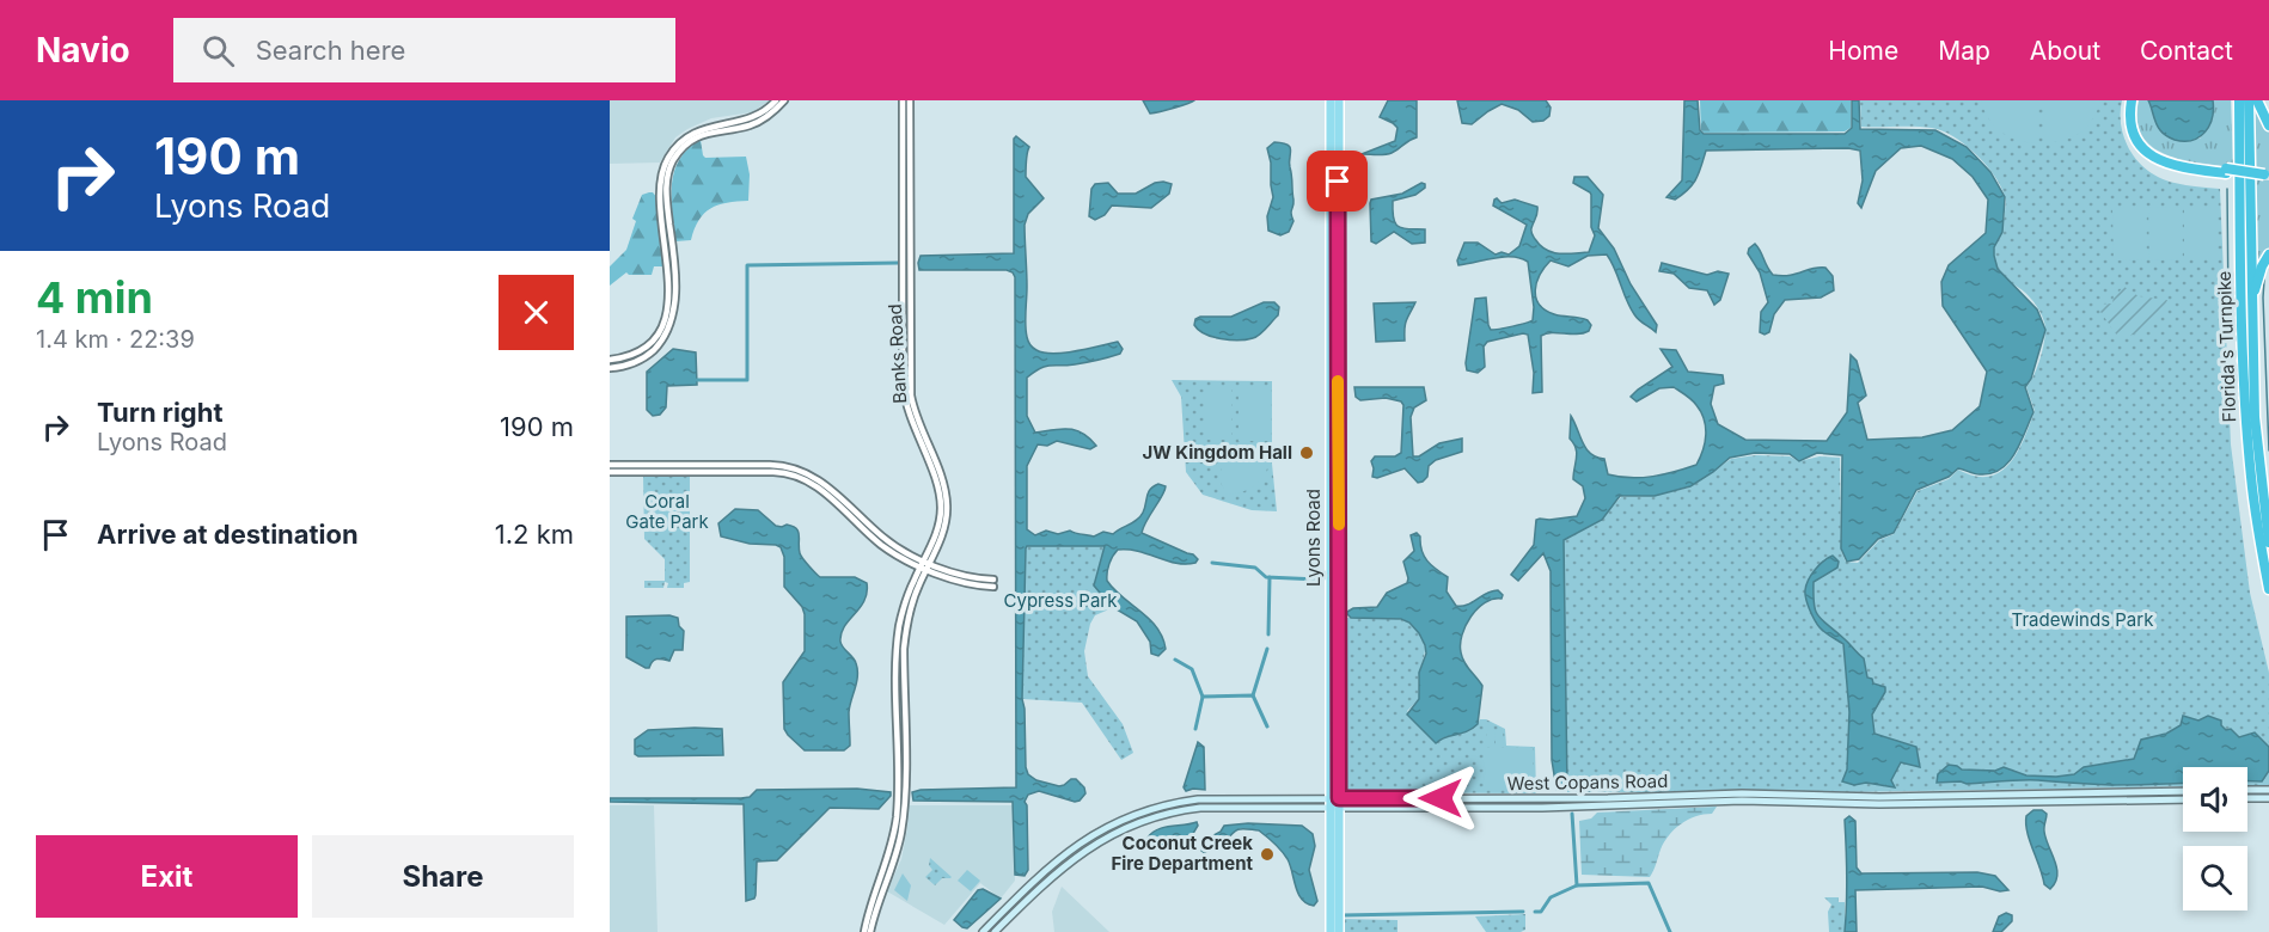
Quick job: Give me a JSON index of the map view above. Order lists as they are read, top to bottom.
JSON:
{
  "streets": {
    "highway": ["Florida's Turnpike"],
    "main road": ["Lyons Road", "West Copans Road"],
    "street": ["Banks Road"]
  },
  "crossings": [
    ["Lyons Road", "West Copans Road"]
  ],
  "parks": ["Coral Gate Park", "Cypress Park", "Tradewinds Park"],
  "places": ["JW Kingdom Hall", "Coconut Creek Fire Department"],
  "page": {
    "header": "Navio",
    "search": "Search here",
    "nav": [
      "Home",
      "Map",
      "About",
      "Contact"
    ],
    "turn": ["190 m", "Lyons Road"],
    "heading": ["4 min", "1.4 km · 22:39"],
    "list": [
      {
        "name": "Turn right",
        "note": "Lyons Road",
        "value": "190 m"
      },
      {
        "name": "Arrive at destination",
        "value": "1.2 km"
      }
    ],
    "buttons": ["Exit", "Share"]
  }
}
